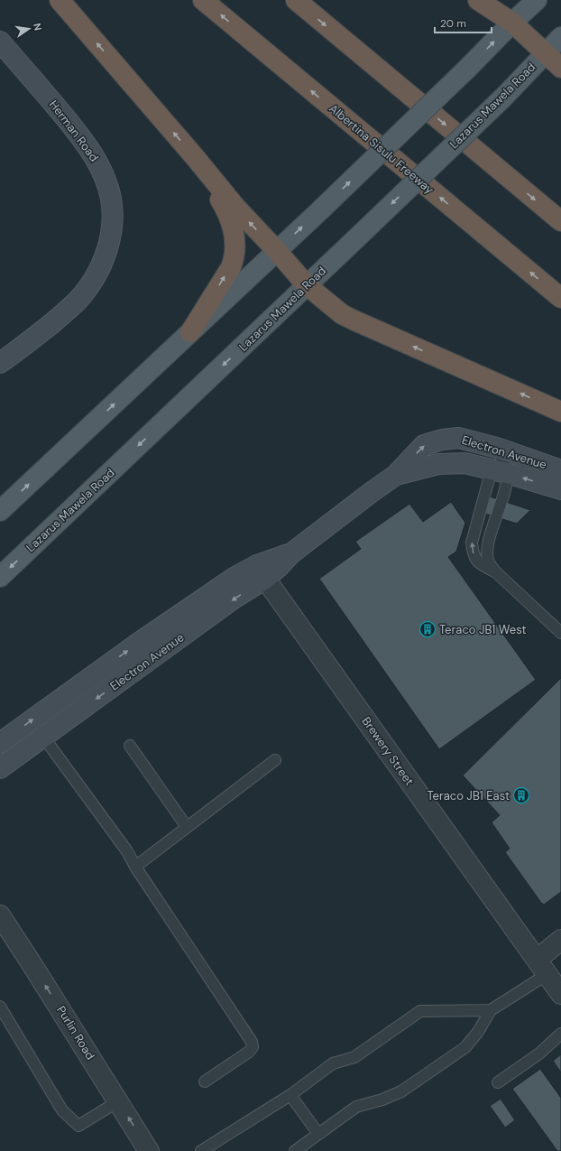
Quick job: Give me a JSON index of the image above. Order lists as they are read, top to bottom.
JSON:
{
  "streets": {
    "highway": ["Albertina Sisulu Freeway"],
    "main road": ["Lazarus Mawela Road", "Herman Road", "Electron Avenue"],
    "street": ["Brewery Street", "Purlin Road"]
  },
  "crossings": [
    ["Electron Avenue", "Brewery Street"]
  ],
  "one_way": ["Purlin Road"],
  "places": {
    "building": ["Teraco JB1 West", "Teraco JB1 East"]
  },
  "scale_bar": "20 m",
  "north": "right"
}
